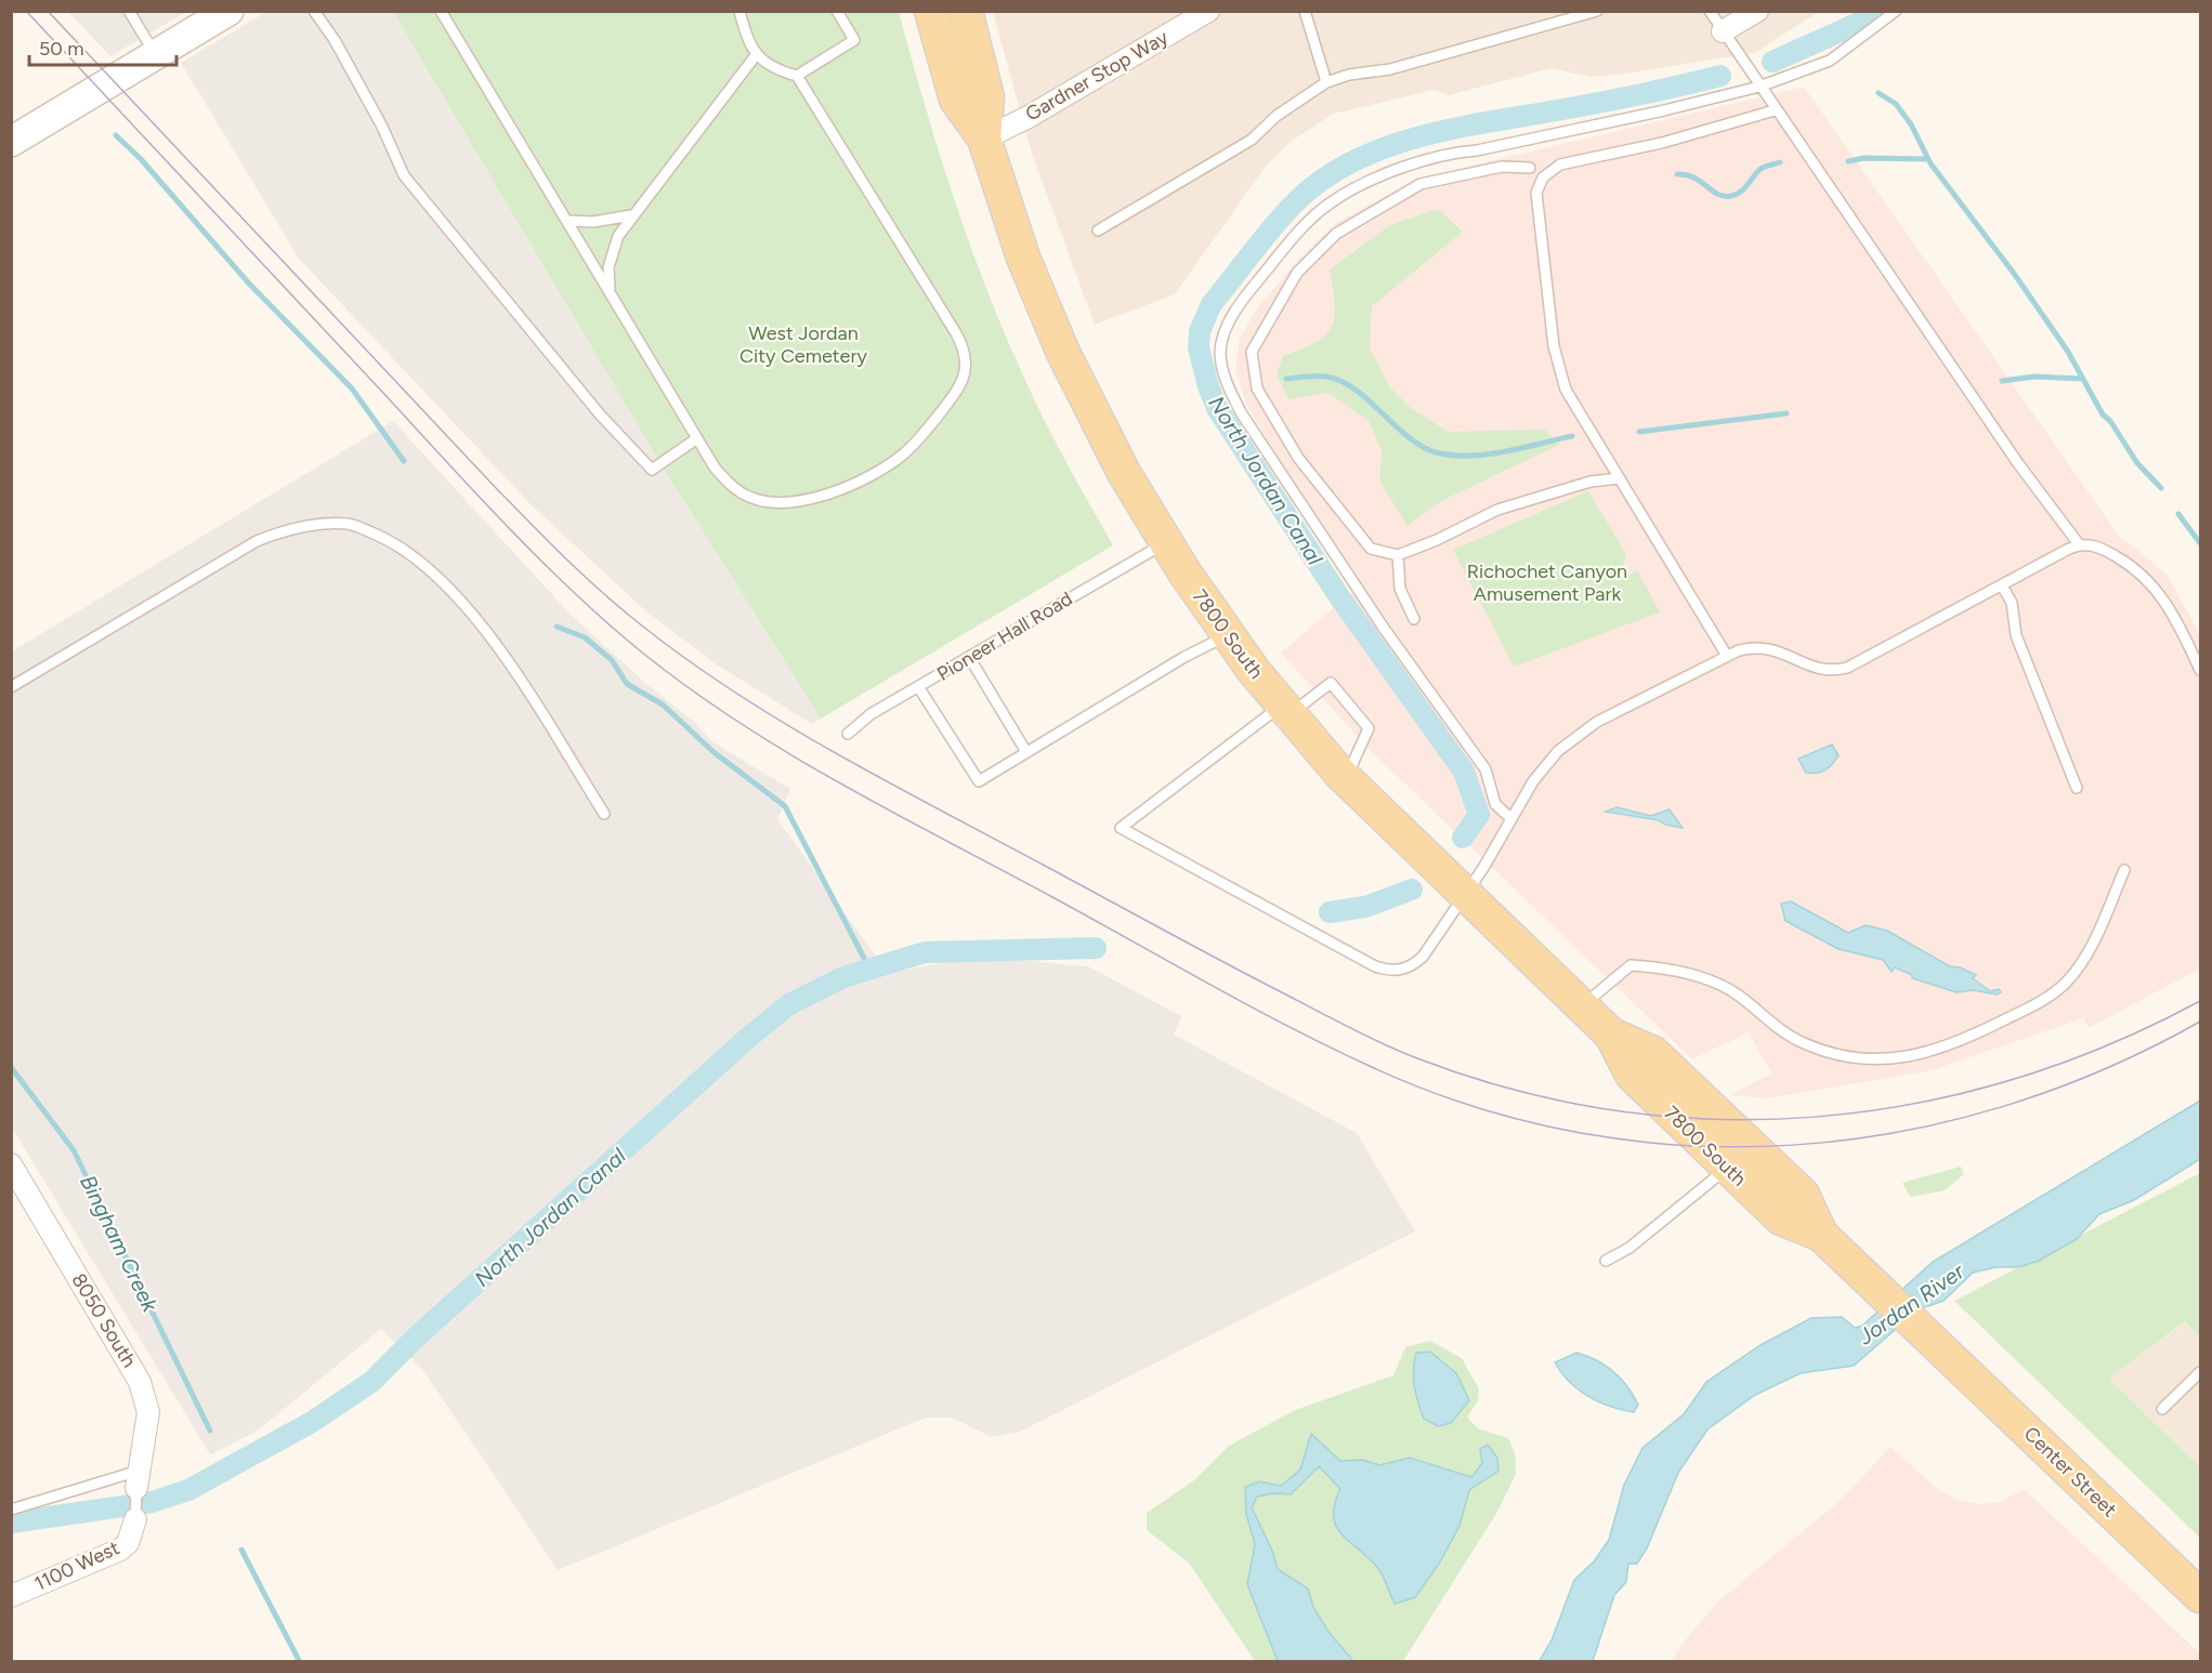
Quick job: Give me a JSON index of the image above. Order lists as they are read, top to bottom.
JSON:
{
  "streets": {
    "main road": ["7800 South", "Center Street"],
    "street": ["Gardner Stop Way", "8050 South", "1100 West"],
    "lane": ["Pioneer Hall Road"]
  },
  "crossings": [
    ["Gardner Stop Way", "7800 South"],
    ["7800 South", "Pioneer Hall Road"],
    ["7800 South", "Center Street"],
    ["8050 South", "1100 West"]
  ],
  "water": ["North Jordan Canal", "Bingham Creek", "Jordan River"],
  "parks": ["West Jordan City Cemetery", "Richochet Canyon Amusement Park"],
  "scale_bar": "50 m"
}
